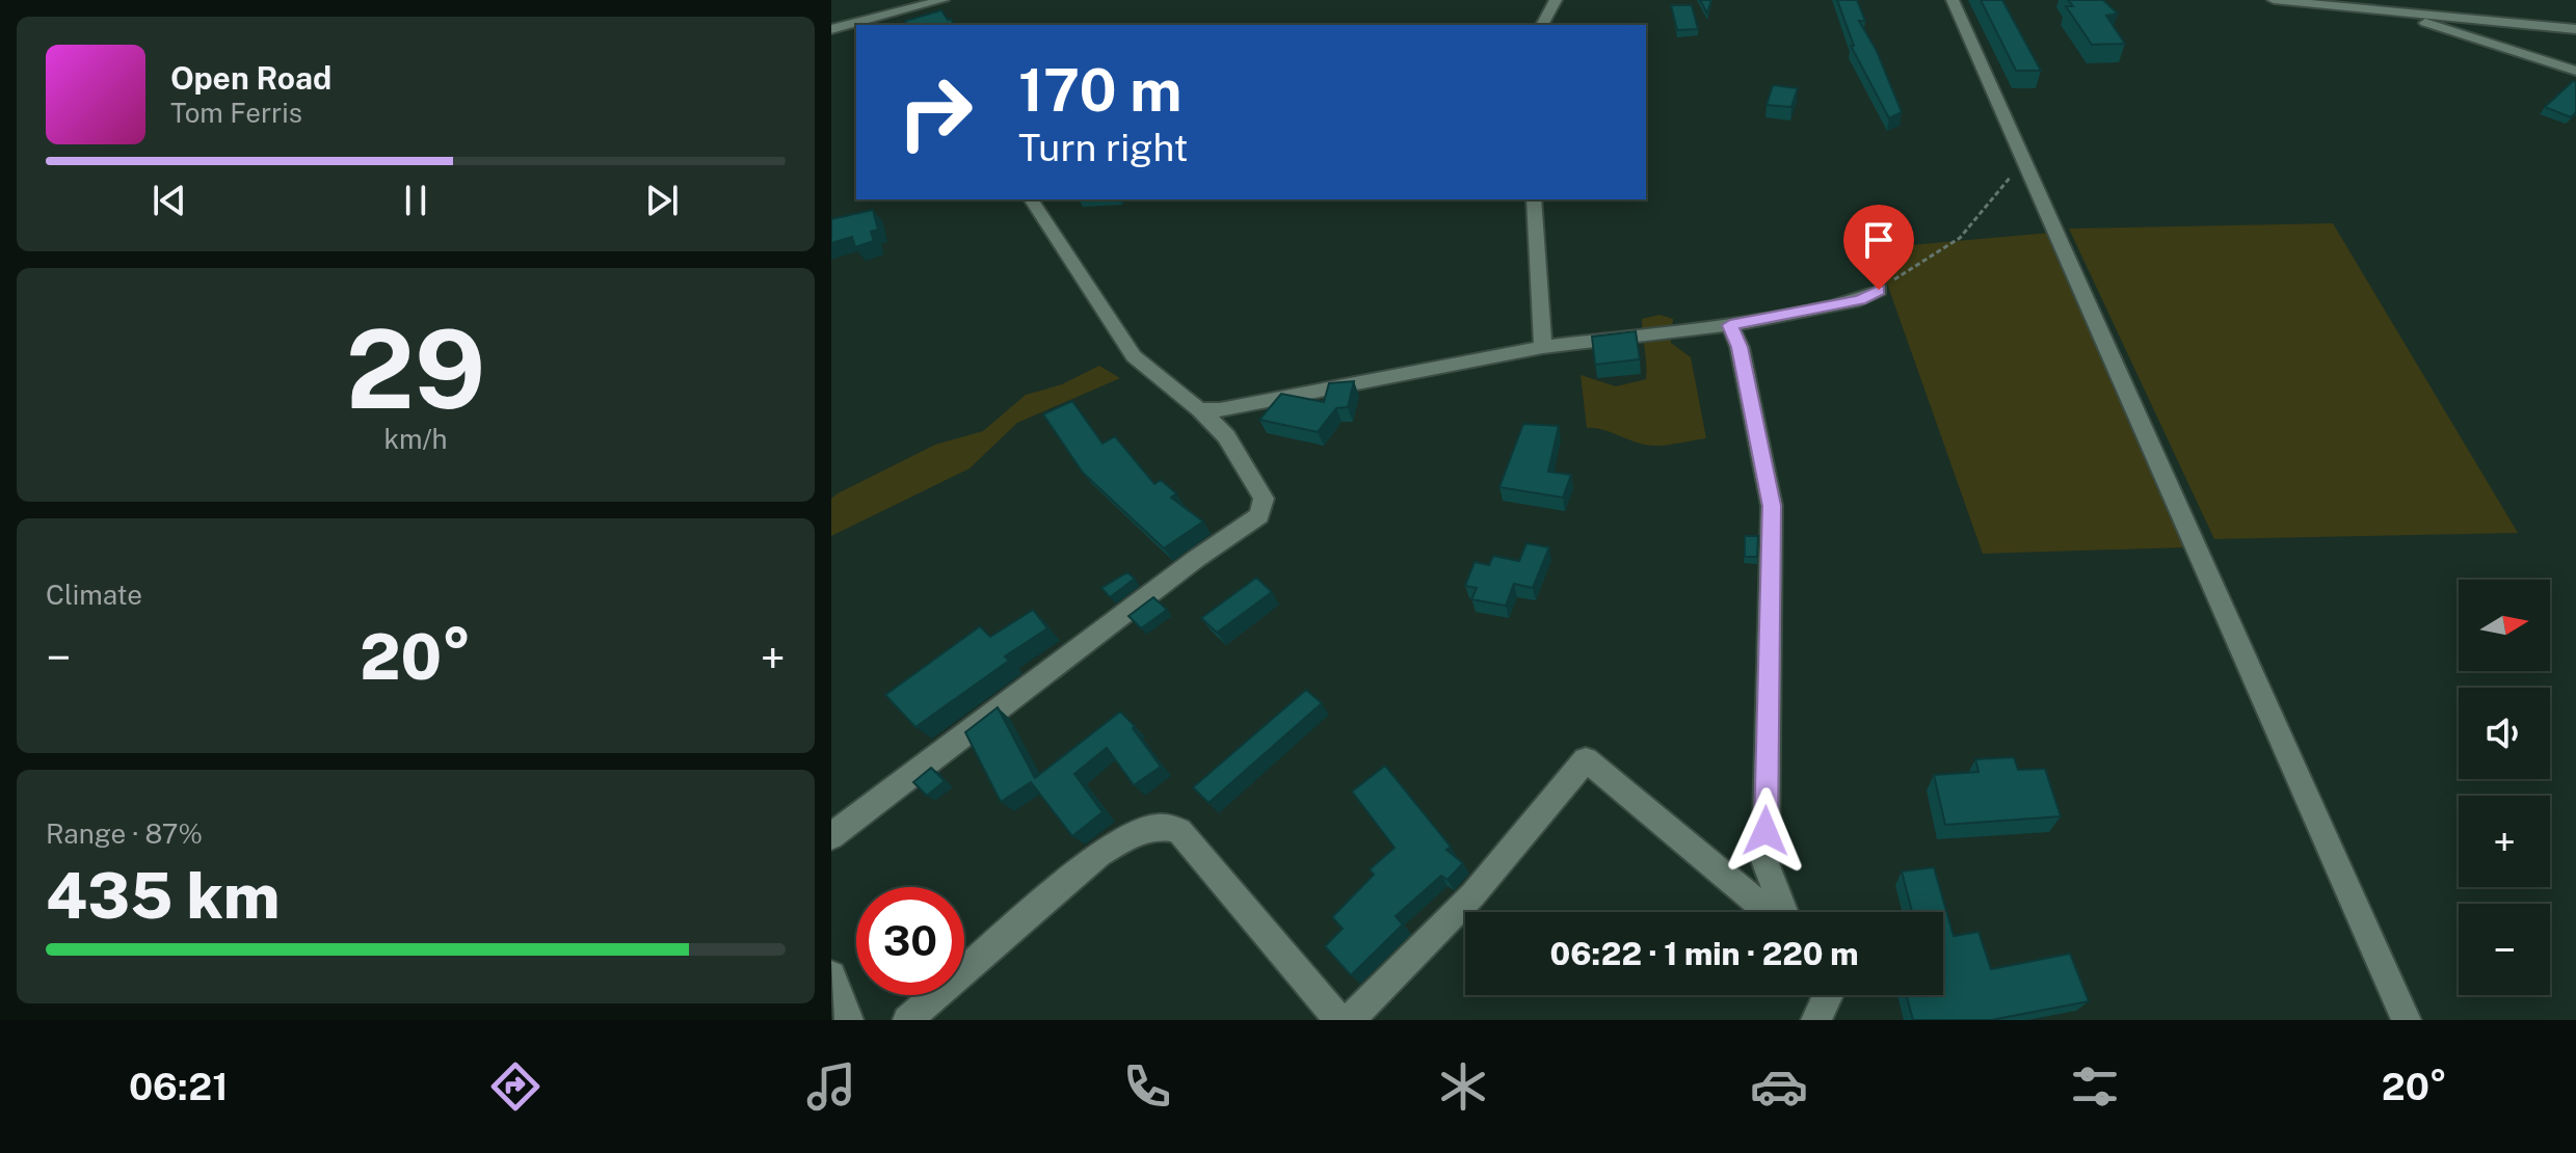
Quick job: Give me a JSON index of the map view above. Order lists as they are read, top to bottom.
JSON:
{
  "north": "right",
  "page": {
    "turn": ["170 m", "Turn right"],
    "song": ["Open Road", "Tom Ferris"],
    "tile": [
      ["29", "km/h"],
      "Climate",
      ["Range · 87%", "435 km"]
    ],
    "map_buttons": ["+", "−"],
    "heat": ["−", "20°", "+"],
    "limit": "30",
    "trip": "06:22 · 1 min · 220 m",
    "tabs": ["06:21", "20°"]
  }
}
